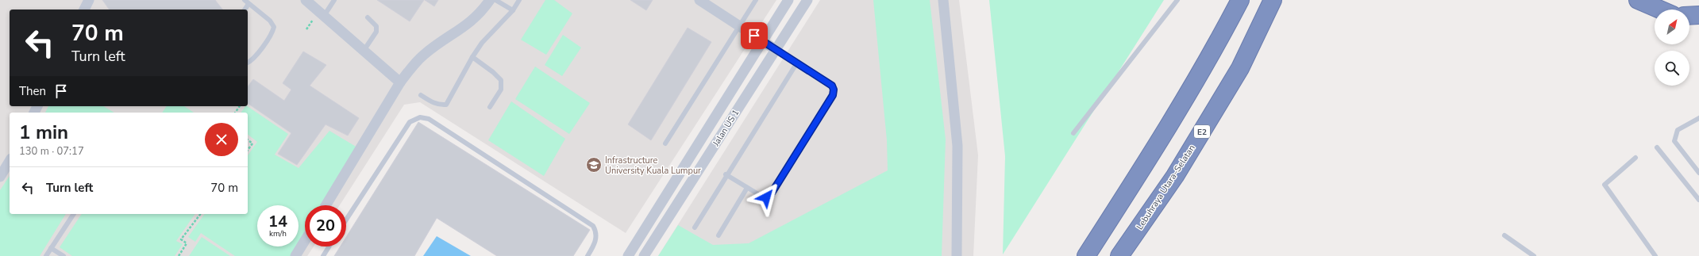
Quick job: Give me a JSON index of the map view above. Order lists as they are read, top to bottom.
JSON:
{
  "streets": {
    "highway": ["E2", "Lebuhraya Utara–Selatan"],
    "street": ["Jalan US 1"]
  },
  "places": {
    "school or university": ["Infrastructure University Kuala Lumpur"]
  },
  "north": "top right",
  "page": {
    "turn": ["70 m", "Turn left"],
    "then": "Then",
    "heading": ["1 min", "130 m · 07:17"],
    "list": [
      {
        "name": "Turn left",
        "value": "70 m"
      }
    ],
    "speed": "14 km/h",
    "limit": "20"
  }
}
